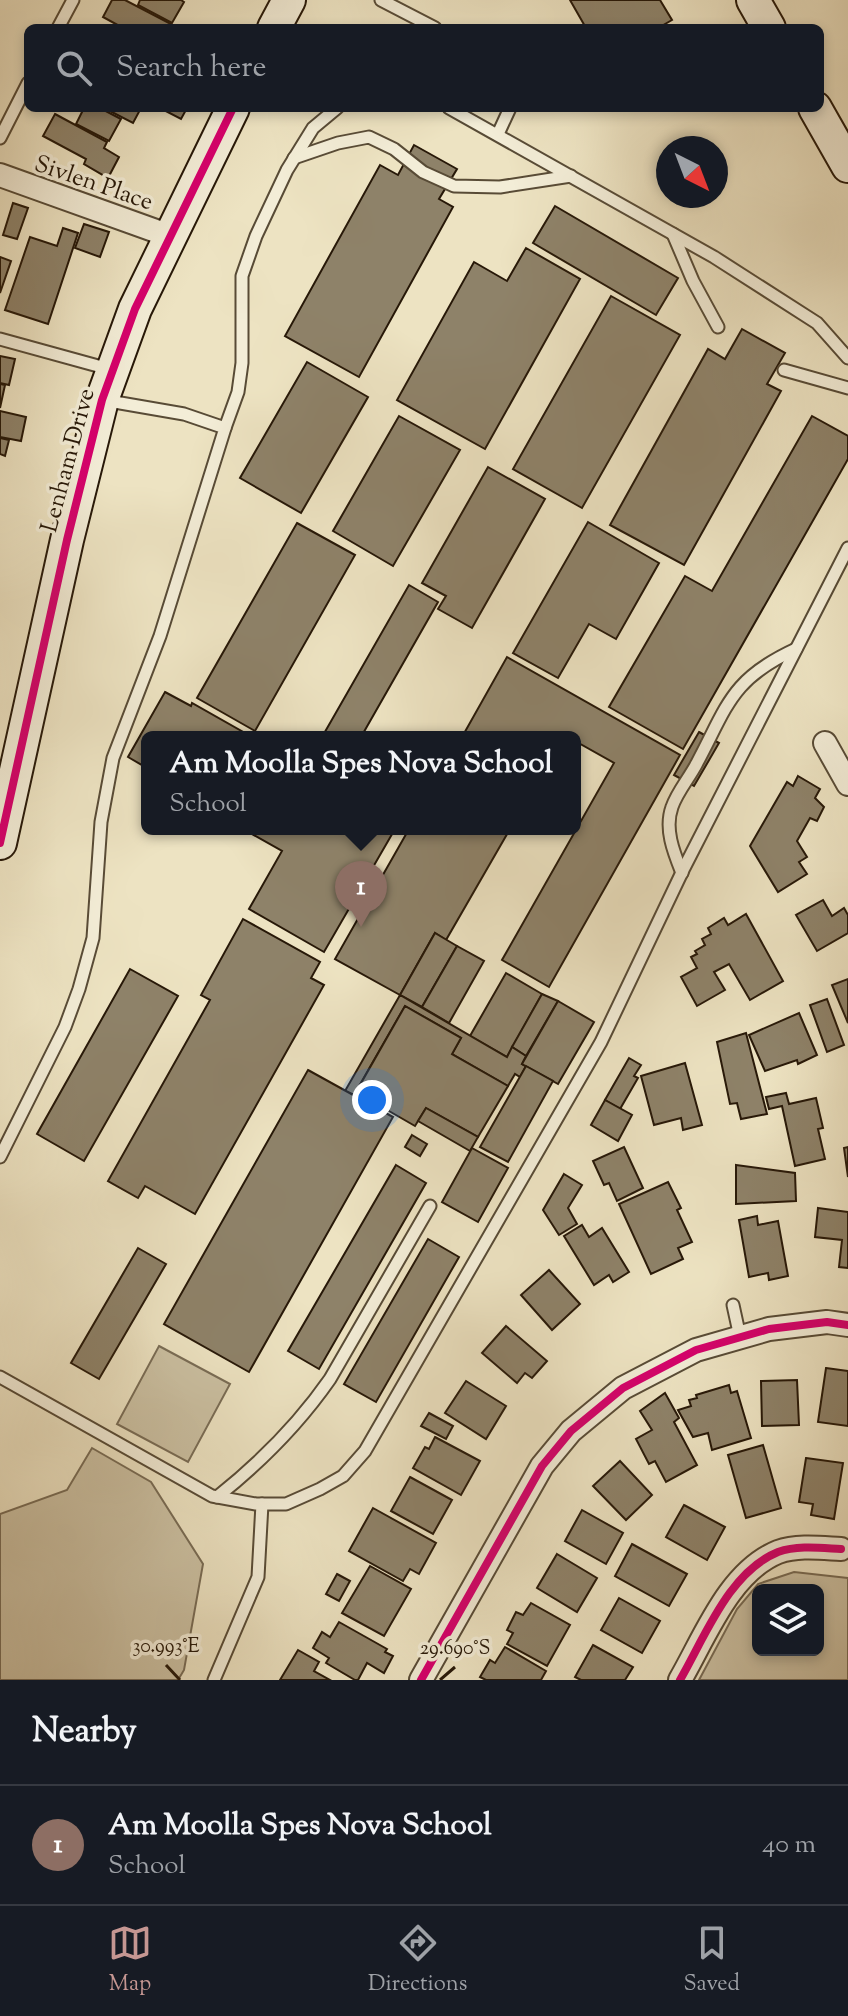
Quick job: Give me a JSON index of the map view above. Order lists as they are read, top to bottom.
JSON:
{
  "streets": {
    "street": ["Sivlen Place", "Lenham Drive"]
  },
  "crossings": [
    ["Sivlen Place", "Lenham Drive"]
  ],
  "north": "bottom right",
  "page": {
    "search": "Search here",
    "popup": ["Am Moolla Spes Nova School", "School"],
    "pins": "1",
    "heading": "Nearby",
    "list": [
      {
        "mark": "1",
        "name": "Am Moolla Spes Nova School",
        "note": "School",
        "value": "40 m"
      }
    ],
    "nav": ["Map", "Directions", "Saved"]
  },
  "coordinates": ["30.993°E", "29.690°S"]
}
